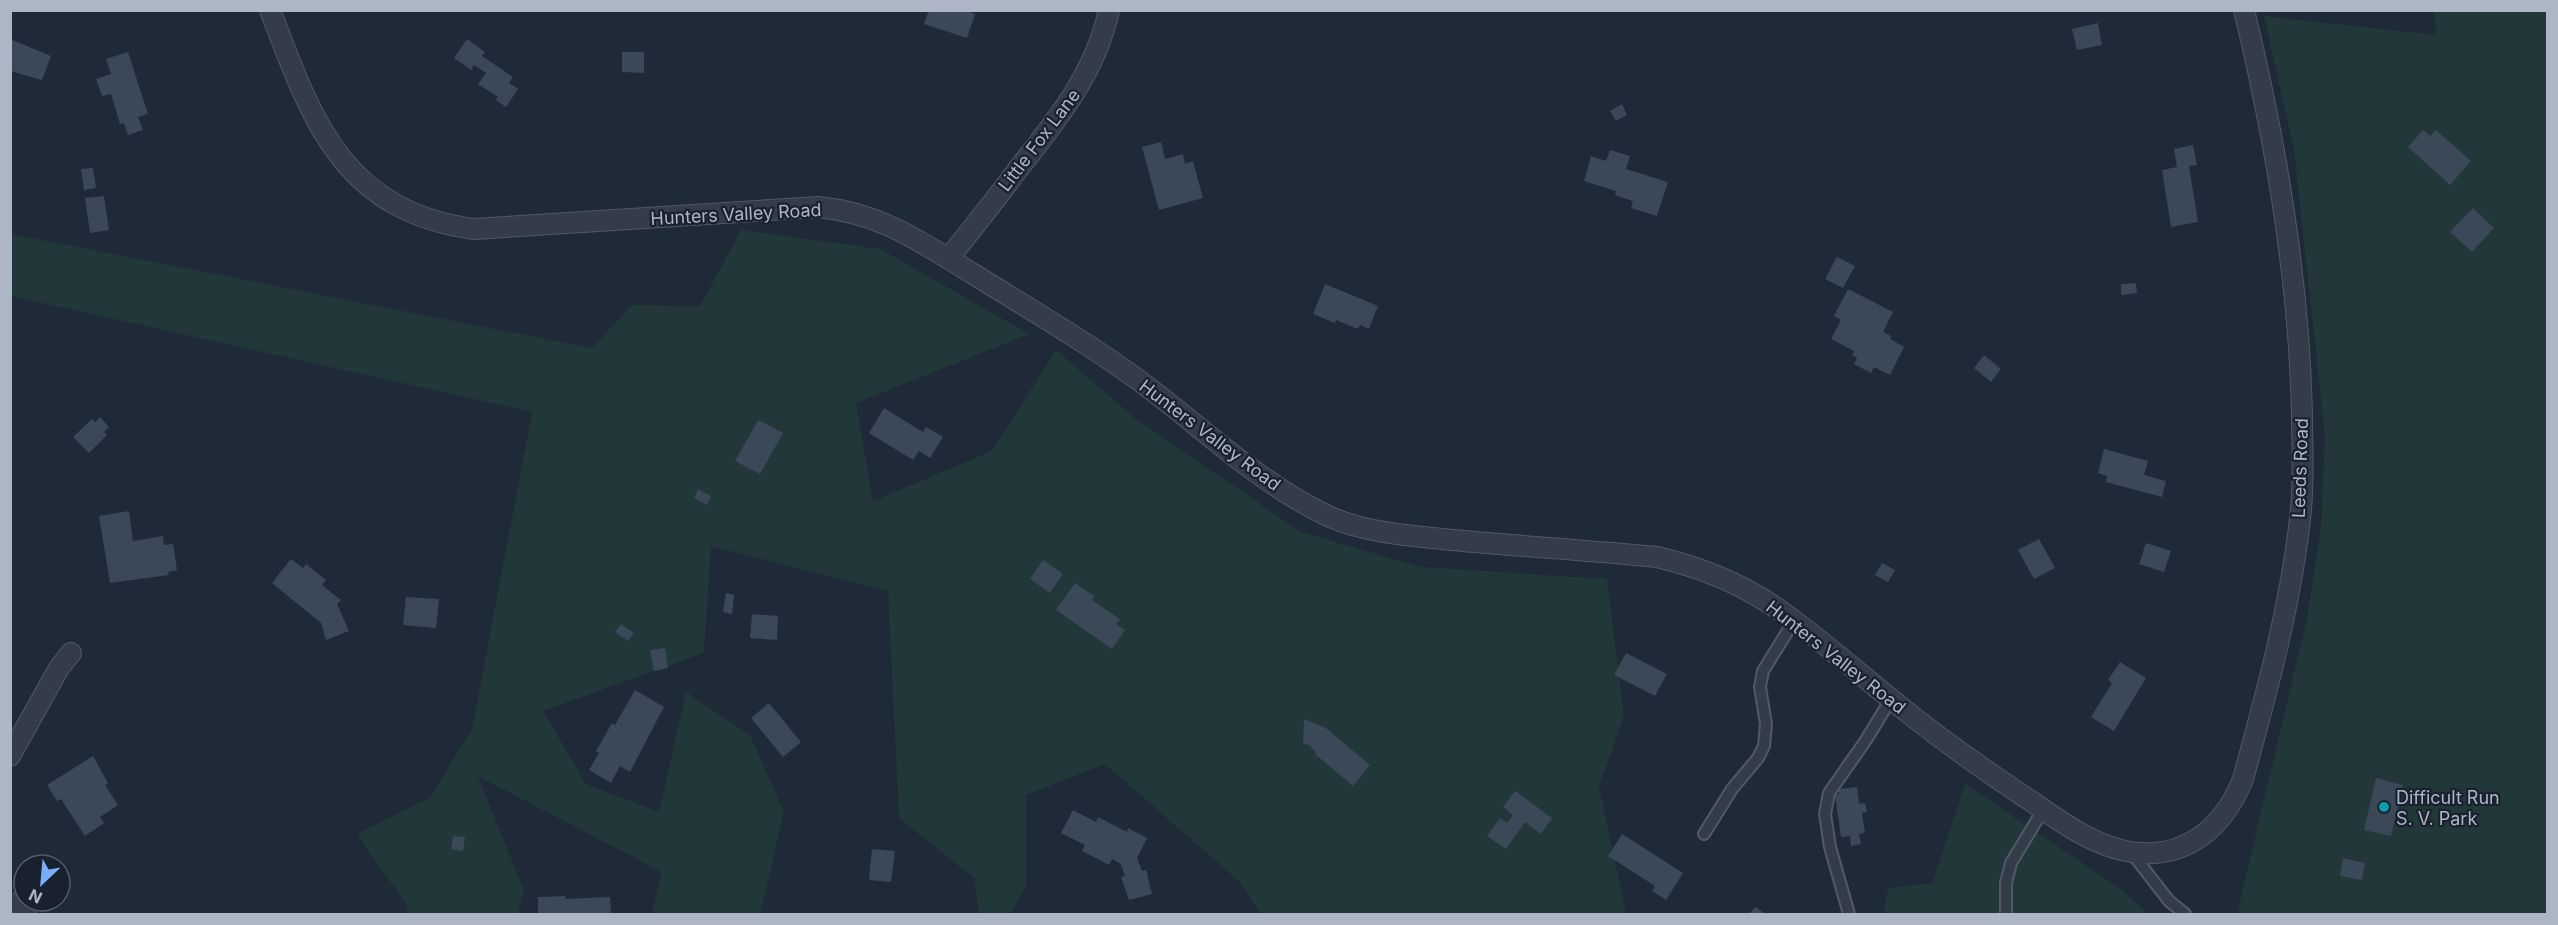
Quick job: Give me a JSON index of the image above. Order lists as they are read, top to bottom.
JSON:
{
  "streets": {
    "street": ["Little Fox Lane", "Hunters Valley Road", "Leeds Road"]
  },
  "crossings": [
    ["Little Fox Lane", "Hunters Valley Road"],
    ["Hunters Valley Road", "Leeds Road"]
  ],
  "places": ["Difficult Run S. V. Park"],
  "north": "bottom left"
}
